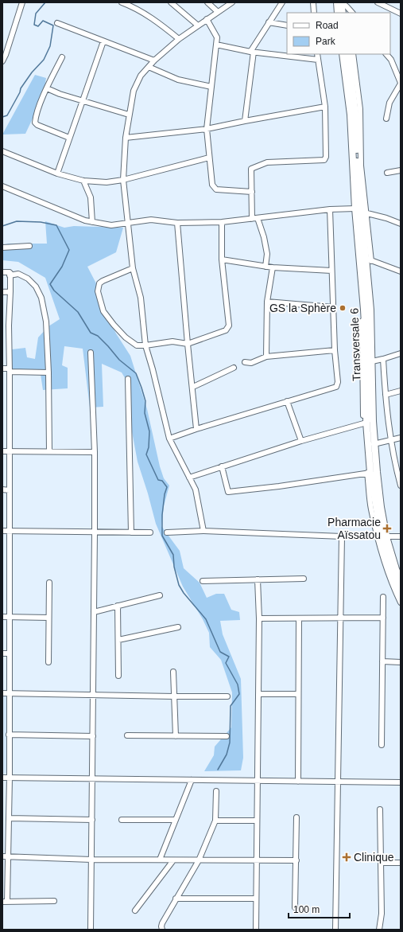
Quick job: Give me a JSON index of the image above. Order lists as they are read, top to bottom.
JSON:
{
  "streets": {
    "main road": ["Transversale 6"]
  },
  "places": {
    "other": ["GS la Sphère"],
    "health": ["Pharmacie Aïssatou", "Clinique"]
  },
  "legend": ["Road", "Park"],
  "scale_bar": "100 m"
}
